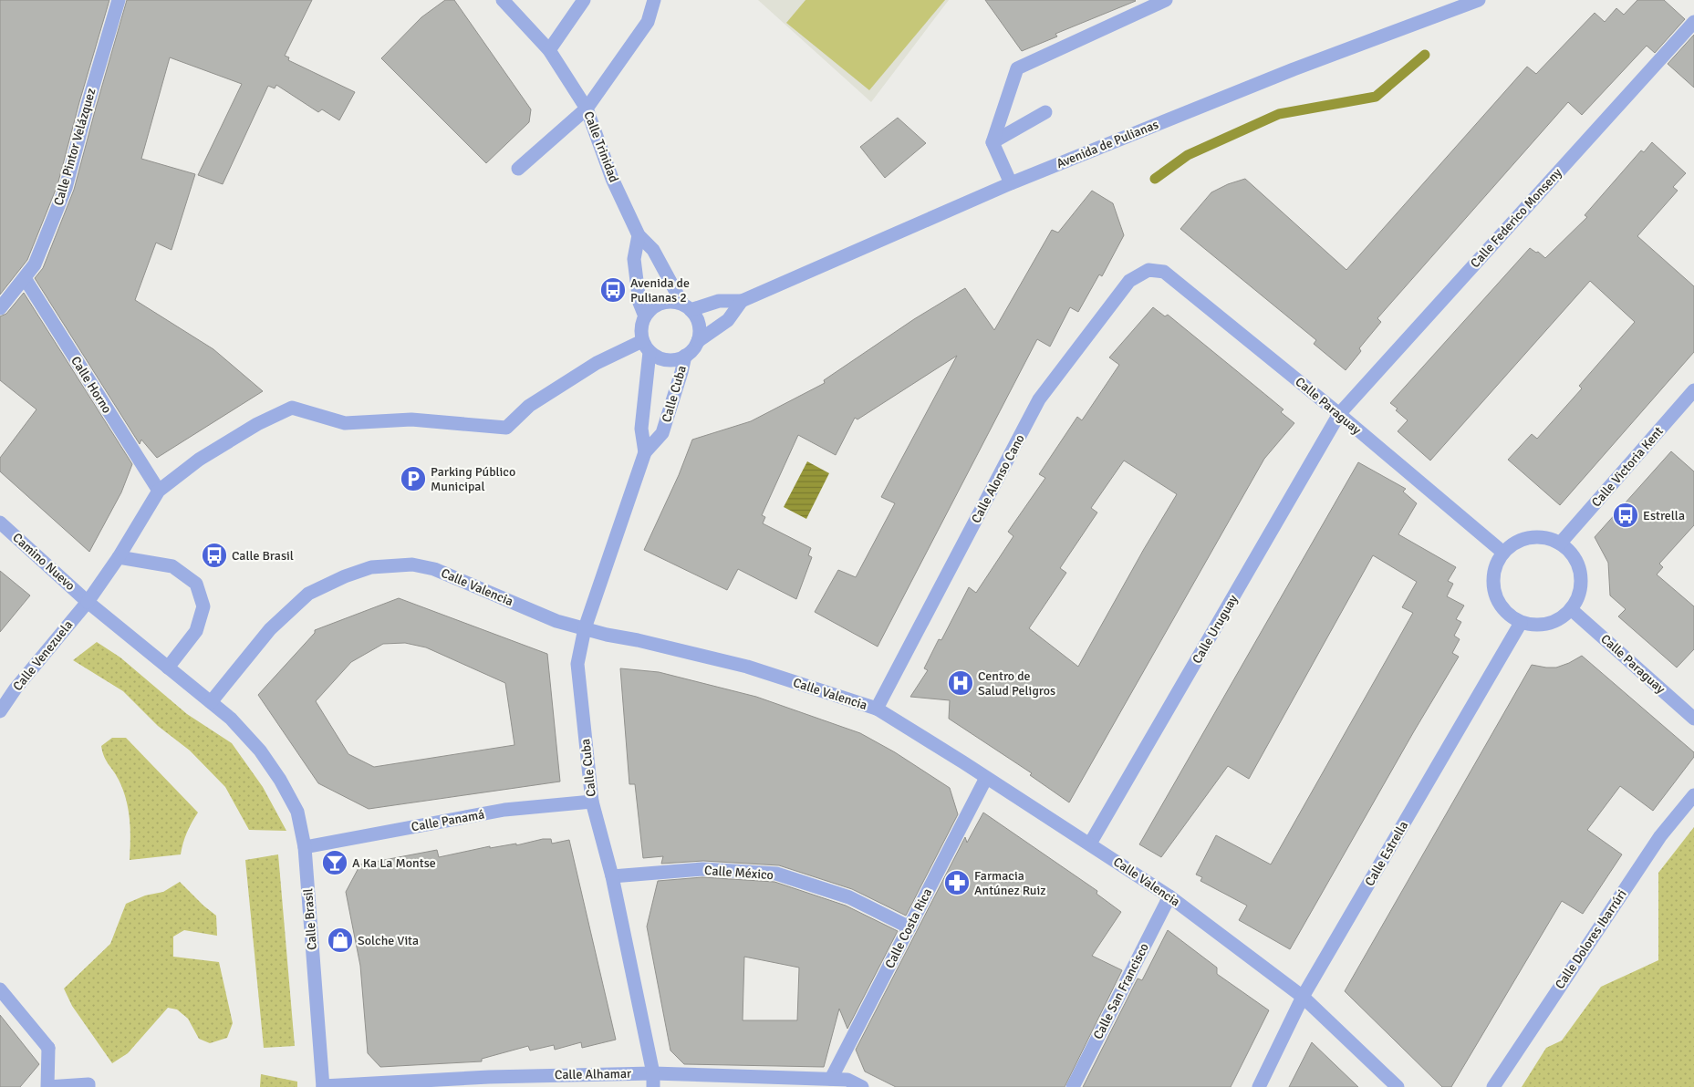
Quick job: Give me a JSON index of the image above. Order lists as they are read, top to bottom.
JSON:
{
  "streets": {
    "street": [
      "Avenida de Pulianas",
      "Calle Pintor Velázquez",
      "Calle Trinidad",
      "Calle Federico Monseny",
      "Calle Horno",
      "Calle Cuba",
      "Calle Paraguay",
      "Calle Victoria Kent",
      "Calle Alonso Cano",
      "Camino Nuevo",
      "Calle Valencia",
      "Calle Uruguay",
      "Calle Venezuela",
      "Calle Panamá",
      "Calle Estrella",
      "Calle México",
      "Calle Brasil",
      "Calle Costa Rica",
      "Calle Dolores Ibarrúri",
      "Calle San Francisco",
      "Calle Alhamar"
    ]
  },
  "crossings": [
    ["Avenida de Pulianas", "Calle Trinidad"],
    ["Avenida de Pulianas", "Calle Cuba"],
    ["Calle Pintor Velázquez", "Calle Horno"],
    ["Calle Trinidad", "Calle Cuba"],
    ["Calle Federico Monseny", "Calle Paraguay"],
    ["Calle Federico Monseny", "Calle Uruguay"],
    ["Calle Horno", "Calle Venezuela"],
    ["Calle Cuba", "Calle Valencia"],
    ["Calle Cuba", "Calle Panamá"],
    ["Calle Cuba", "Calle México"],
    ["Calle Cuba", "Calle Alhamar"],
    ["Calle Paraguay", "Calle Victoria Kent"],
    ["Calle Paraguay", "Calle Alonso Cano"],
    ["Calle Paraguay", "Calle Uruguay"],
    ["Calle Paraguay", "Calle Estrella"],
    ["Calle Victoria Kent", "Calle Estrella"],
    ["Calle Alonso Cano", "Calle Valencia"],
    ["Camino Nuevo", "Calle Venezuela"],
    ["Camino Nuevo", "Calle Brasil"],
    ["Calle Valencia", "Calle Uruguay"],
    ["Calle Valencia", "Calle Estrella"],
    ["Calle Valencia", "Calle Brasil"],
    ["Calle Valencia", "Calle Costa Rica"],
    ["Calle Valencia", "Calle San Francisco"],
    ["Calle Venezuela", "Calle Brasil"],
    ["Calle Panamá", "Calle Brasil"],
    ["Calle México", "Calle Costa Rica"],
    ["Calle Brasil", "Calle Alhamar"],
    ["Calle Costa Rica", "Calle Alhamar"]
  ],
  "places": {
    "bus stop": ["Avenida de Pulianas 2", "Estrella", "Calle Brasil"],
    "parking": ["Parking Público Municipal"],
    "hospital": ["Centro de Salud Peligros"],
    "bar": ["A Ka La Montse"],
    "pharmacy": ["Farmacia Antúnez Ruiz"],
    "shop": ["Solche Vita"]
  }
}
